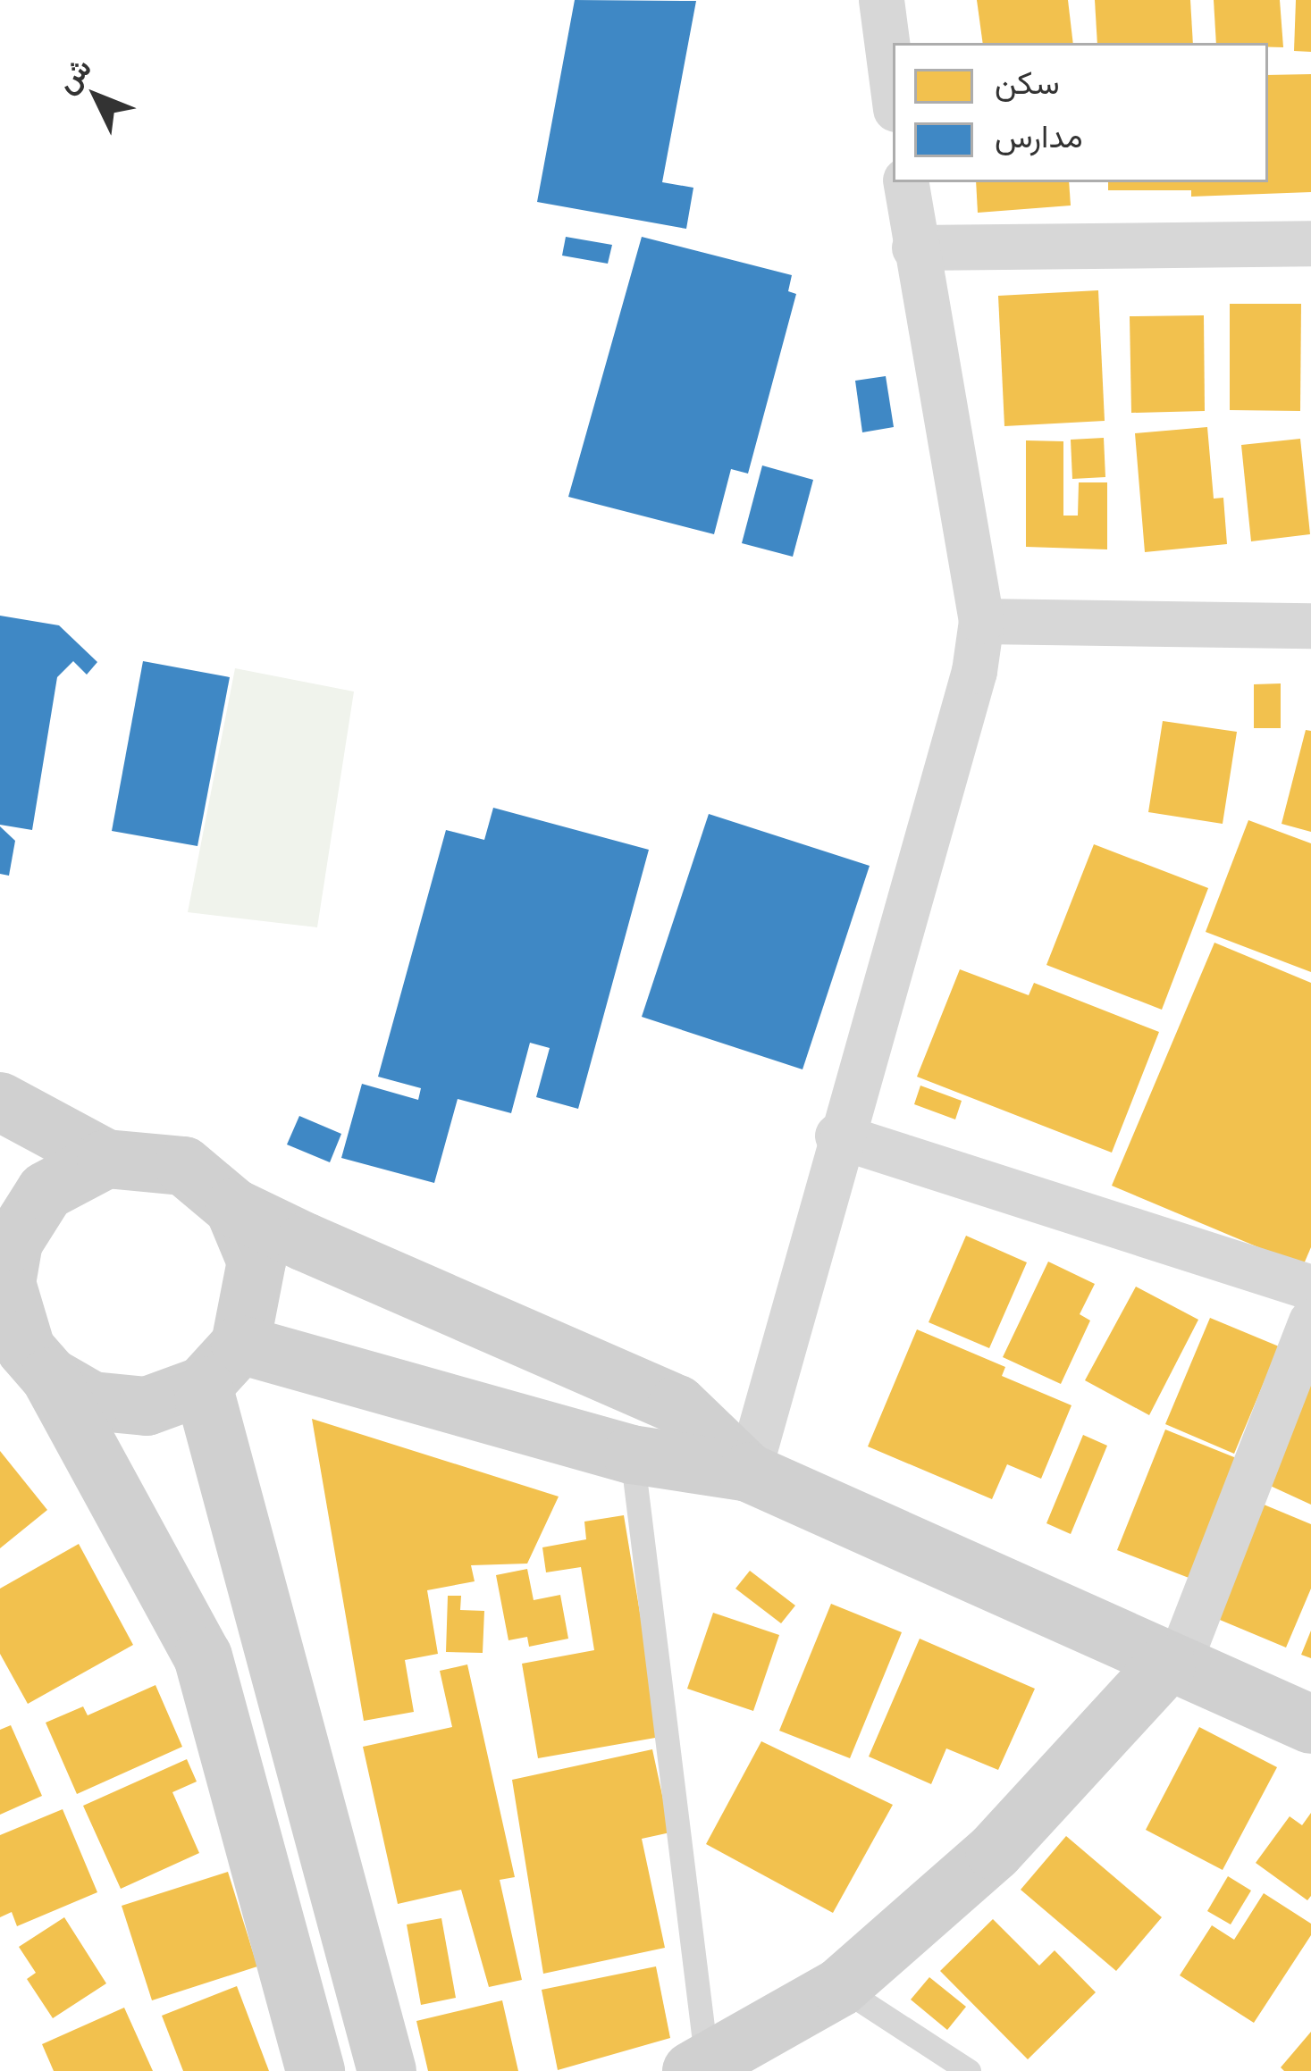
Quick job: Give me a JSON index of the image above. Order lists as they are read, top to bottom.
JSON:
{
  "legend": ["سكن", "مدارس"],
  "north": "top left"
}
